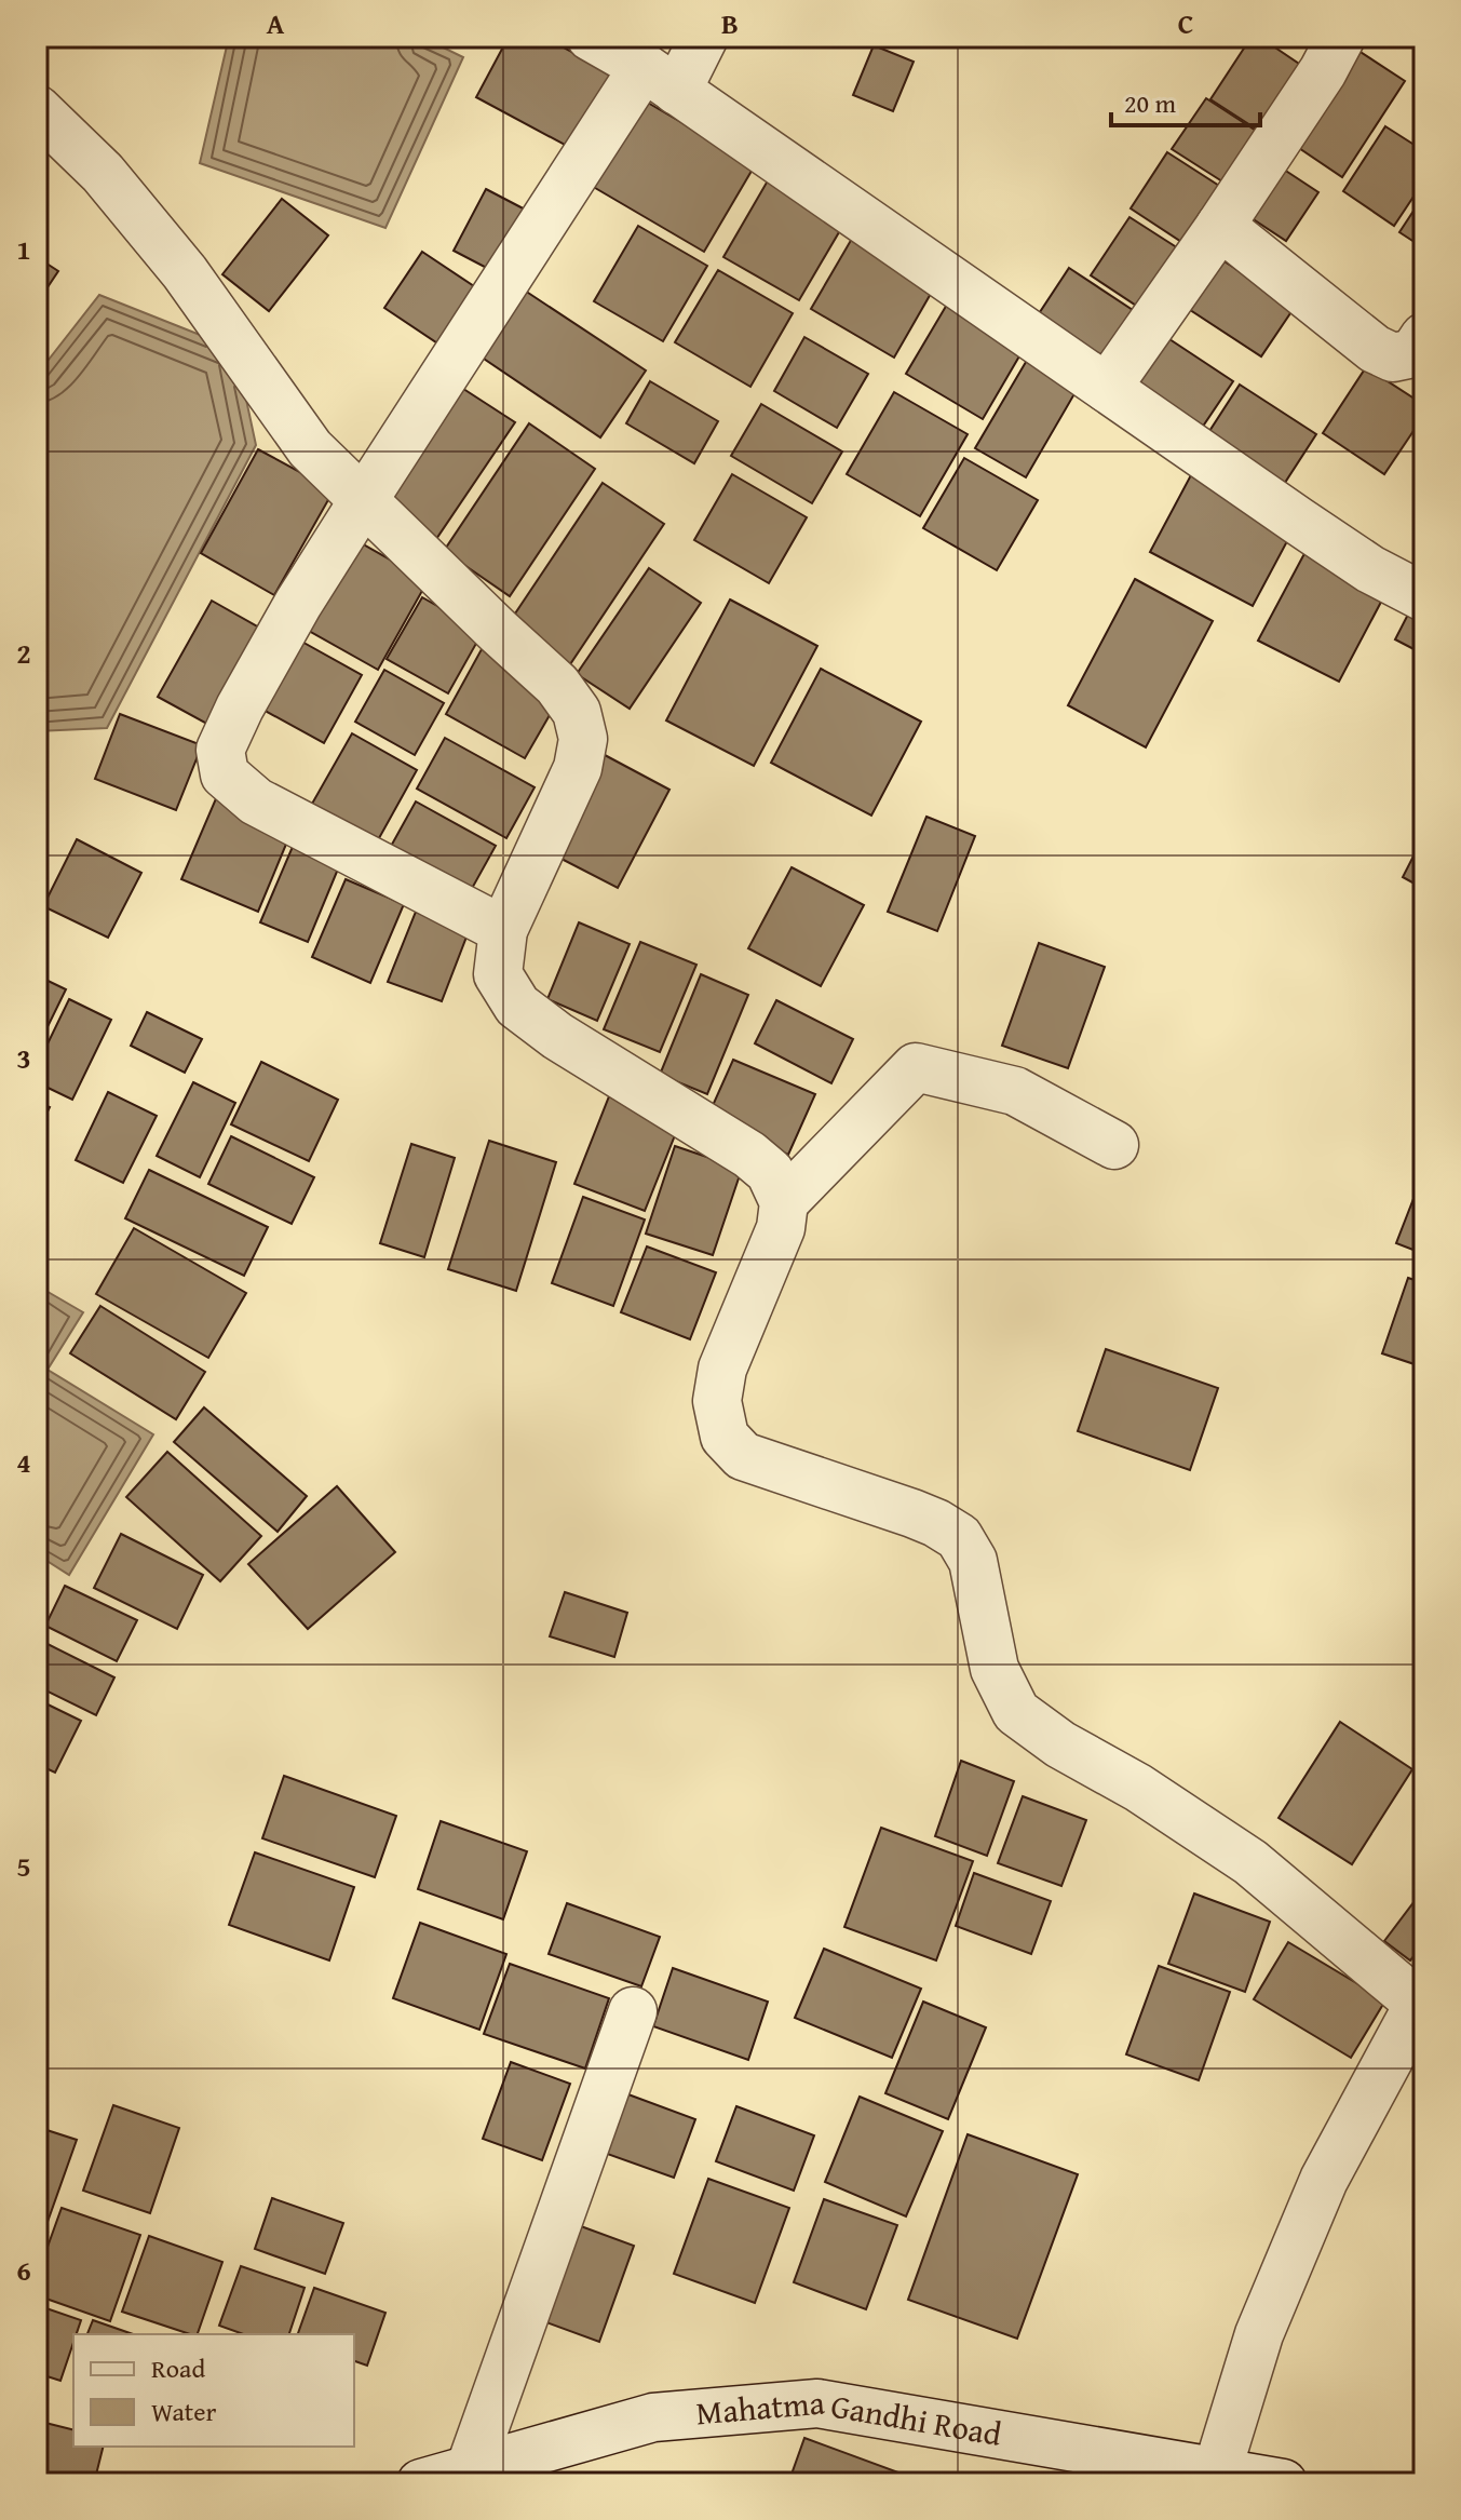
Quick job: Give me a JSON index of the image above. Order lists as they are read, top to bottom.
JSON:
{
  "streets": {
    "street": ["Mahatma Gandhi Road"]
  },
  "legend": ["Road", "Water"],
  "scale_bar": "20 m",
  "grid": {
    "columns": ["A", "B", "C"],
    "rows": [
      "1",
      "2",
      "3",
      "4",
      "5",
      "6"
    ]
  }
}
